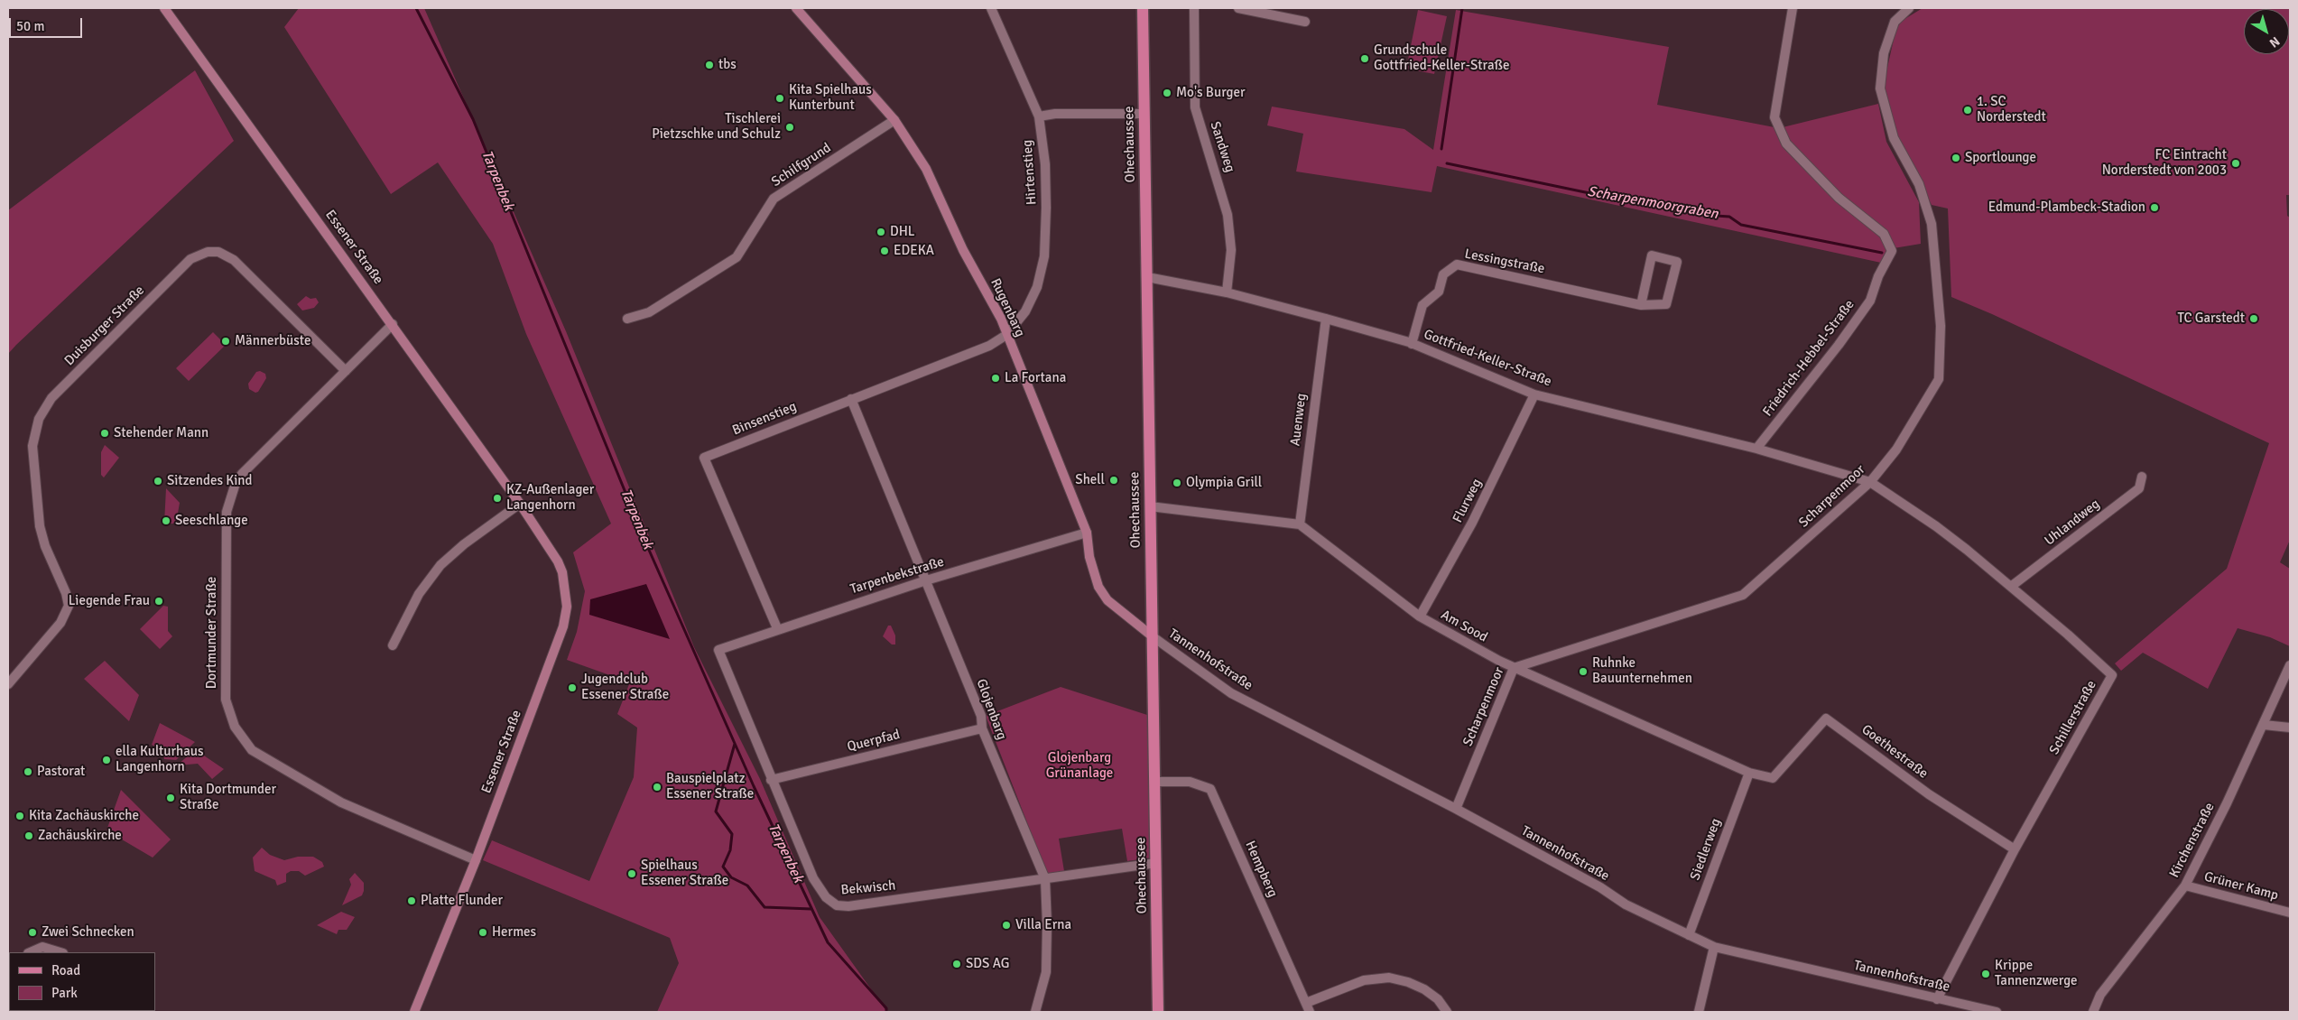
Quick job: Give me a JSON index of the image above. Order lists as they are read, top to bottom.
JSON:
{
  "streets": {
    "main road": ["Ohechaussee"],
    "street": [
      "Sandweg",
      "Schilfgrund",
      "Hirtenstieg",
      "Essener Straße",
      "Lessingstraße",
      "Rugenbarg",
      "Duisburger Straße",
      "Gottfried-Keller-Straße",
      "Friedrich-Hebbel-Straße",
      "Binsenstieg",
      "Auenweg",
      "Scharpenmoor",
      "Flurweg",
      "Uhlandweg",
      "Tarpenbekstraße",
      "Am Sood",
      "Dortmunder Straße",
      "Tannenhofstraße",
      "Glojenbarg",
      "Schillerstraße",
      "Querpfad",
      "Goethestraße",
      "Kirchenstraße",
      "Siedlerweg",
      "Hempberg",
      "Grüner Kamp",
      "Bekwisch"
    ]
  },
  "crossings": [
    ["Ohechaussee", "Rugenbarg"],
    ["Ohechaussee", "Gottfried-Keller-Straße"],
    ["Ohechaussee", "Tannenhofstraße"],
    ["Ohechaussee", "Hempberg"],
    ["Ohechaussee", "Bekwisch"],
    ["Sandweg", "Gottfried-Keller-Straße"],
    ["Schilfgrund", "Rugenbarg"],
    ["Hirtenstieg", "Rugenbarg"],
    ["Hirtenstieg", "Binsenstieg"],
    ["Essener Straße", "Dortmunder Straße"],
    ["Lessingstraße", "Gottfried-Keller-Straße"],
    ["Rugenbarg", "Binsenstieg"],
    ["Rugenbarg", "Tarpenbekstraße"],
    ["Rugenbarg", "Tannenhofstraße"],
    ["Duisburger Straße", "Dortmunder Straße"],
    ["Gottfried-Keller-Straße", "Friedrich-Hebbel-Straße"],
    ["Gottfried-Keller-Straße", "Auenweg"],
    ["Gottfried-Keller-Straße", "Scharpenmoor"],
    ["Gottfried-Keller-Straße", "Flurweg"],
    ["Gottfried-Keller-Straße", "Schillerstraße"],
    ["Binsenstieg", "Tarpenbekstraße"],
    ["Binsenstieg", "Glojenbarg"],
    ["Auenweg", "Am Sood"],
    ["Scharpenmoor", "Am Sood"],
    ["Scharpenmoor", "Tannenhofstraße"],
    ["Scharpenmoor", "Schillerstraße"],
    ["Flurweg", "Am Sood"],
    ["Uhlandweg", "Schillerstraße"],
    ["Tarpenbekstraße", "Glojenbarg"],
    ["Tarpenbekstraße", "Bekwisch"],
    ["Am Sood", "Goethestraße"],
    ["Am Sood", "Siedlerweg"],
    ["Tannenhofstraße", "Schillerstraße"],
    ["Tannenhofstraße", "Siedlerweg"],
    ["Glojenbarg", "Querpfad"],
    ["Glojenbarg", "Bekwisch"],
    ["Schillerstraße", "Goethestraße"],
    ["Querpfad", "Bekwisch"],
    ["Kirchenstraße", "Grüner Kamp"]
  ],
  "water": ["Tarpenbek", "Scharpenmoorgraben"],
  "parks": ["Glojenbarg Grünanlage"],
  "places": [
    "Grundschule Gottfried-Keller-Straße",
    "tbs",
    "Mo's Burger",
    "Kita Spielhaus Kunterbunt",
    "1. SC Norderstedt",
    "Tischlerei Pietzschke und Schulz",
    "Sportlounge",
    "FC Eintracht Norderstedt von 2003",
    "Edmund-Plambeck-Stadion",
    "DHL",
    "EDEKA",
    "TC Garstedt",
    "Männerbüste",
    "La Fortana",
    "Stehender Mann",
    "Shell",
    "Sitzendes Kind",
    "Olympia Grill",
    "KZ-Außenlager Langenhorn",
    "Seeschlange",
    "Liegende Frau",
    "Ruhnke Bauunternehmen",
    "Jugendclub Essener Straße",
    "ella Kulturhaus Langenhorn",
    "Pastorat",
    "Bauspielplatz Essener Straße",
    "Kita Dortmunder Straße",
    "Kita Zachäuskirche",
    "Zachäuskirche",
    "Spielhaus Essener Straße",
    "Platte Flunder",
    "Villa Erna",
    "Zwei Schnecken",
    "Hermes",
    "SDS AG",
    "Krippe Tannenzwerge"
  ],
  "legend": ["Road", "Park"],
  "scale_bar": "50 m",
  "north": "bottom right"
}
